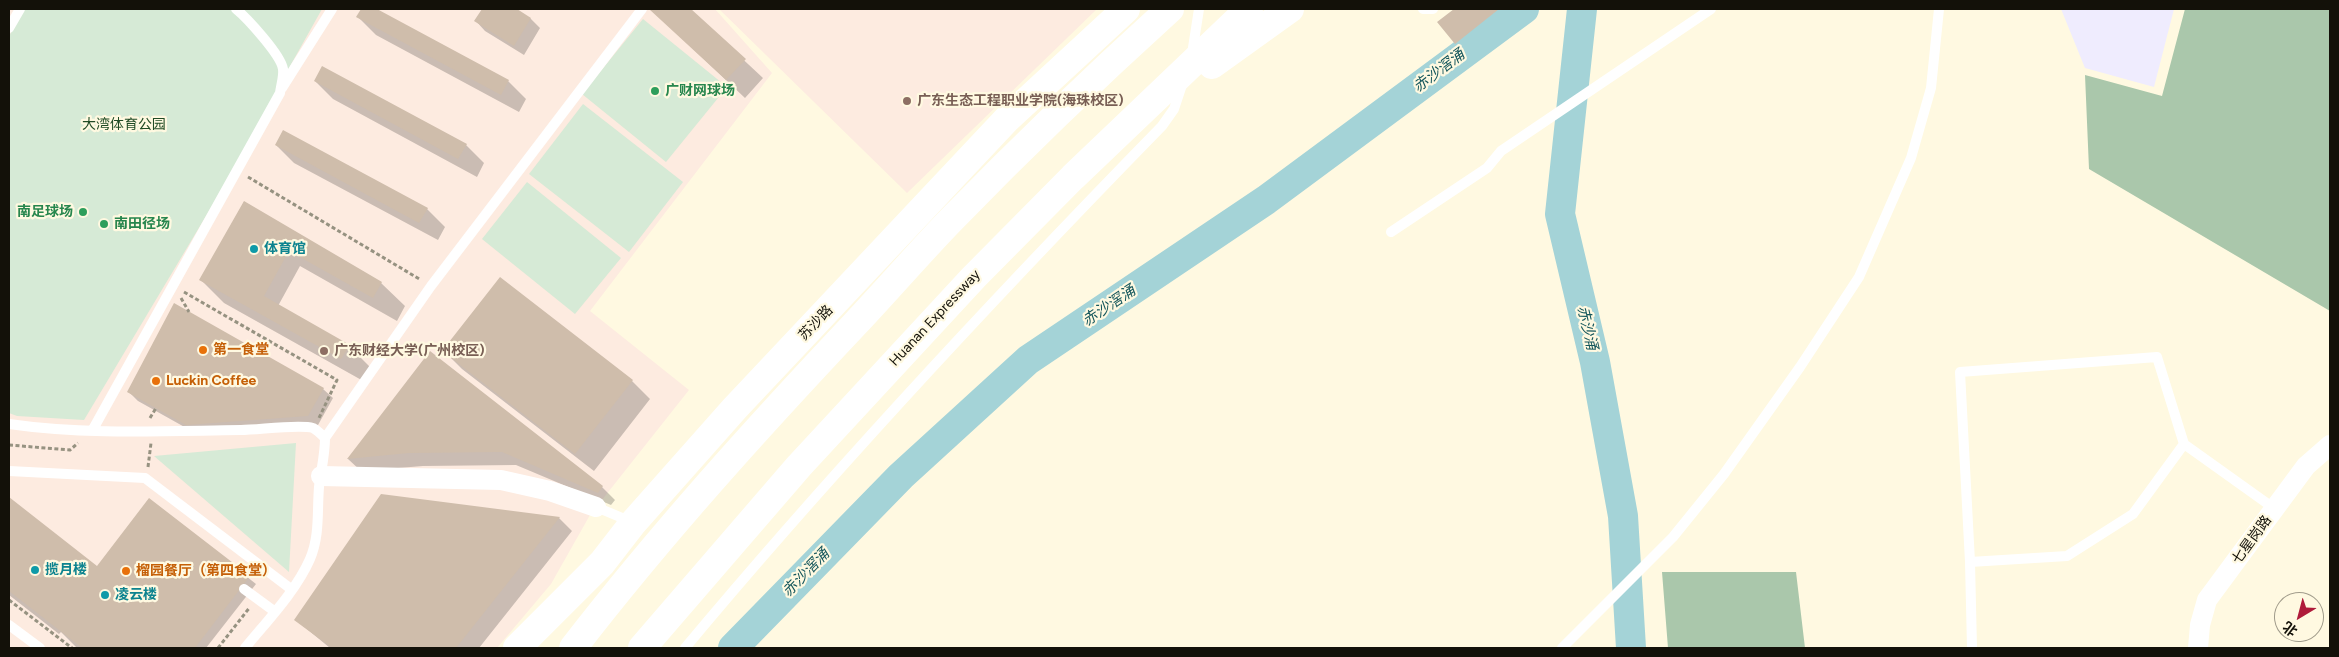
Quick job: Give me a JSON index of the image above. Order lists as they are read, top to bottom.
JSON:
{
  "streets": {
    "main road": ["Huanan Expressway", "苏沙路"],
    "street": ["七星岗路"]
  },
  "water": ["赤沙滘涌", "赤沙涌"],
  "parks": ["大湾体育公园"],
  "places": [
    "广财网球场",
    "广东生态工程职业学院(海珠校区)",
    "南足球场",
    "南田径场",
    "体育馆",
    "第一食堂",
    "广东财经大学(广州校区)",
    "Luckin Coffee",
    "揽月楼",
    "榴园餐厅（第四食堂）",
    "凌云楼"
  ],
  "north": "bottom left"
}
